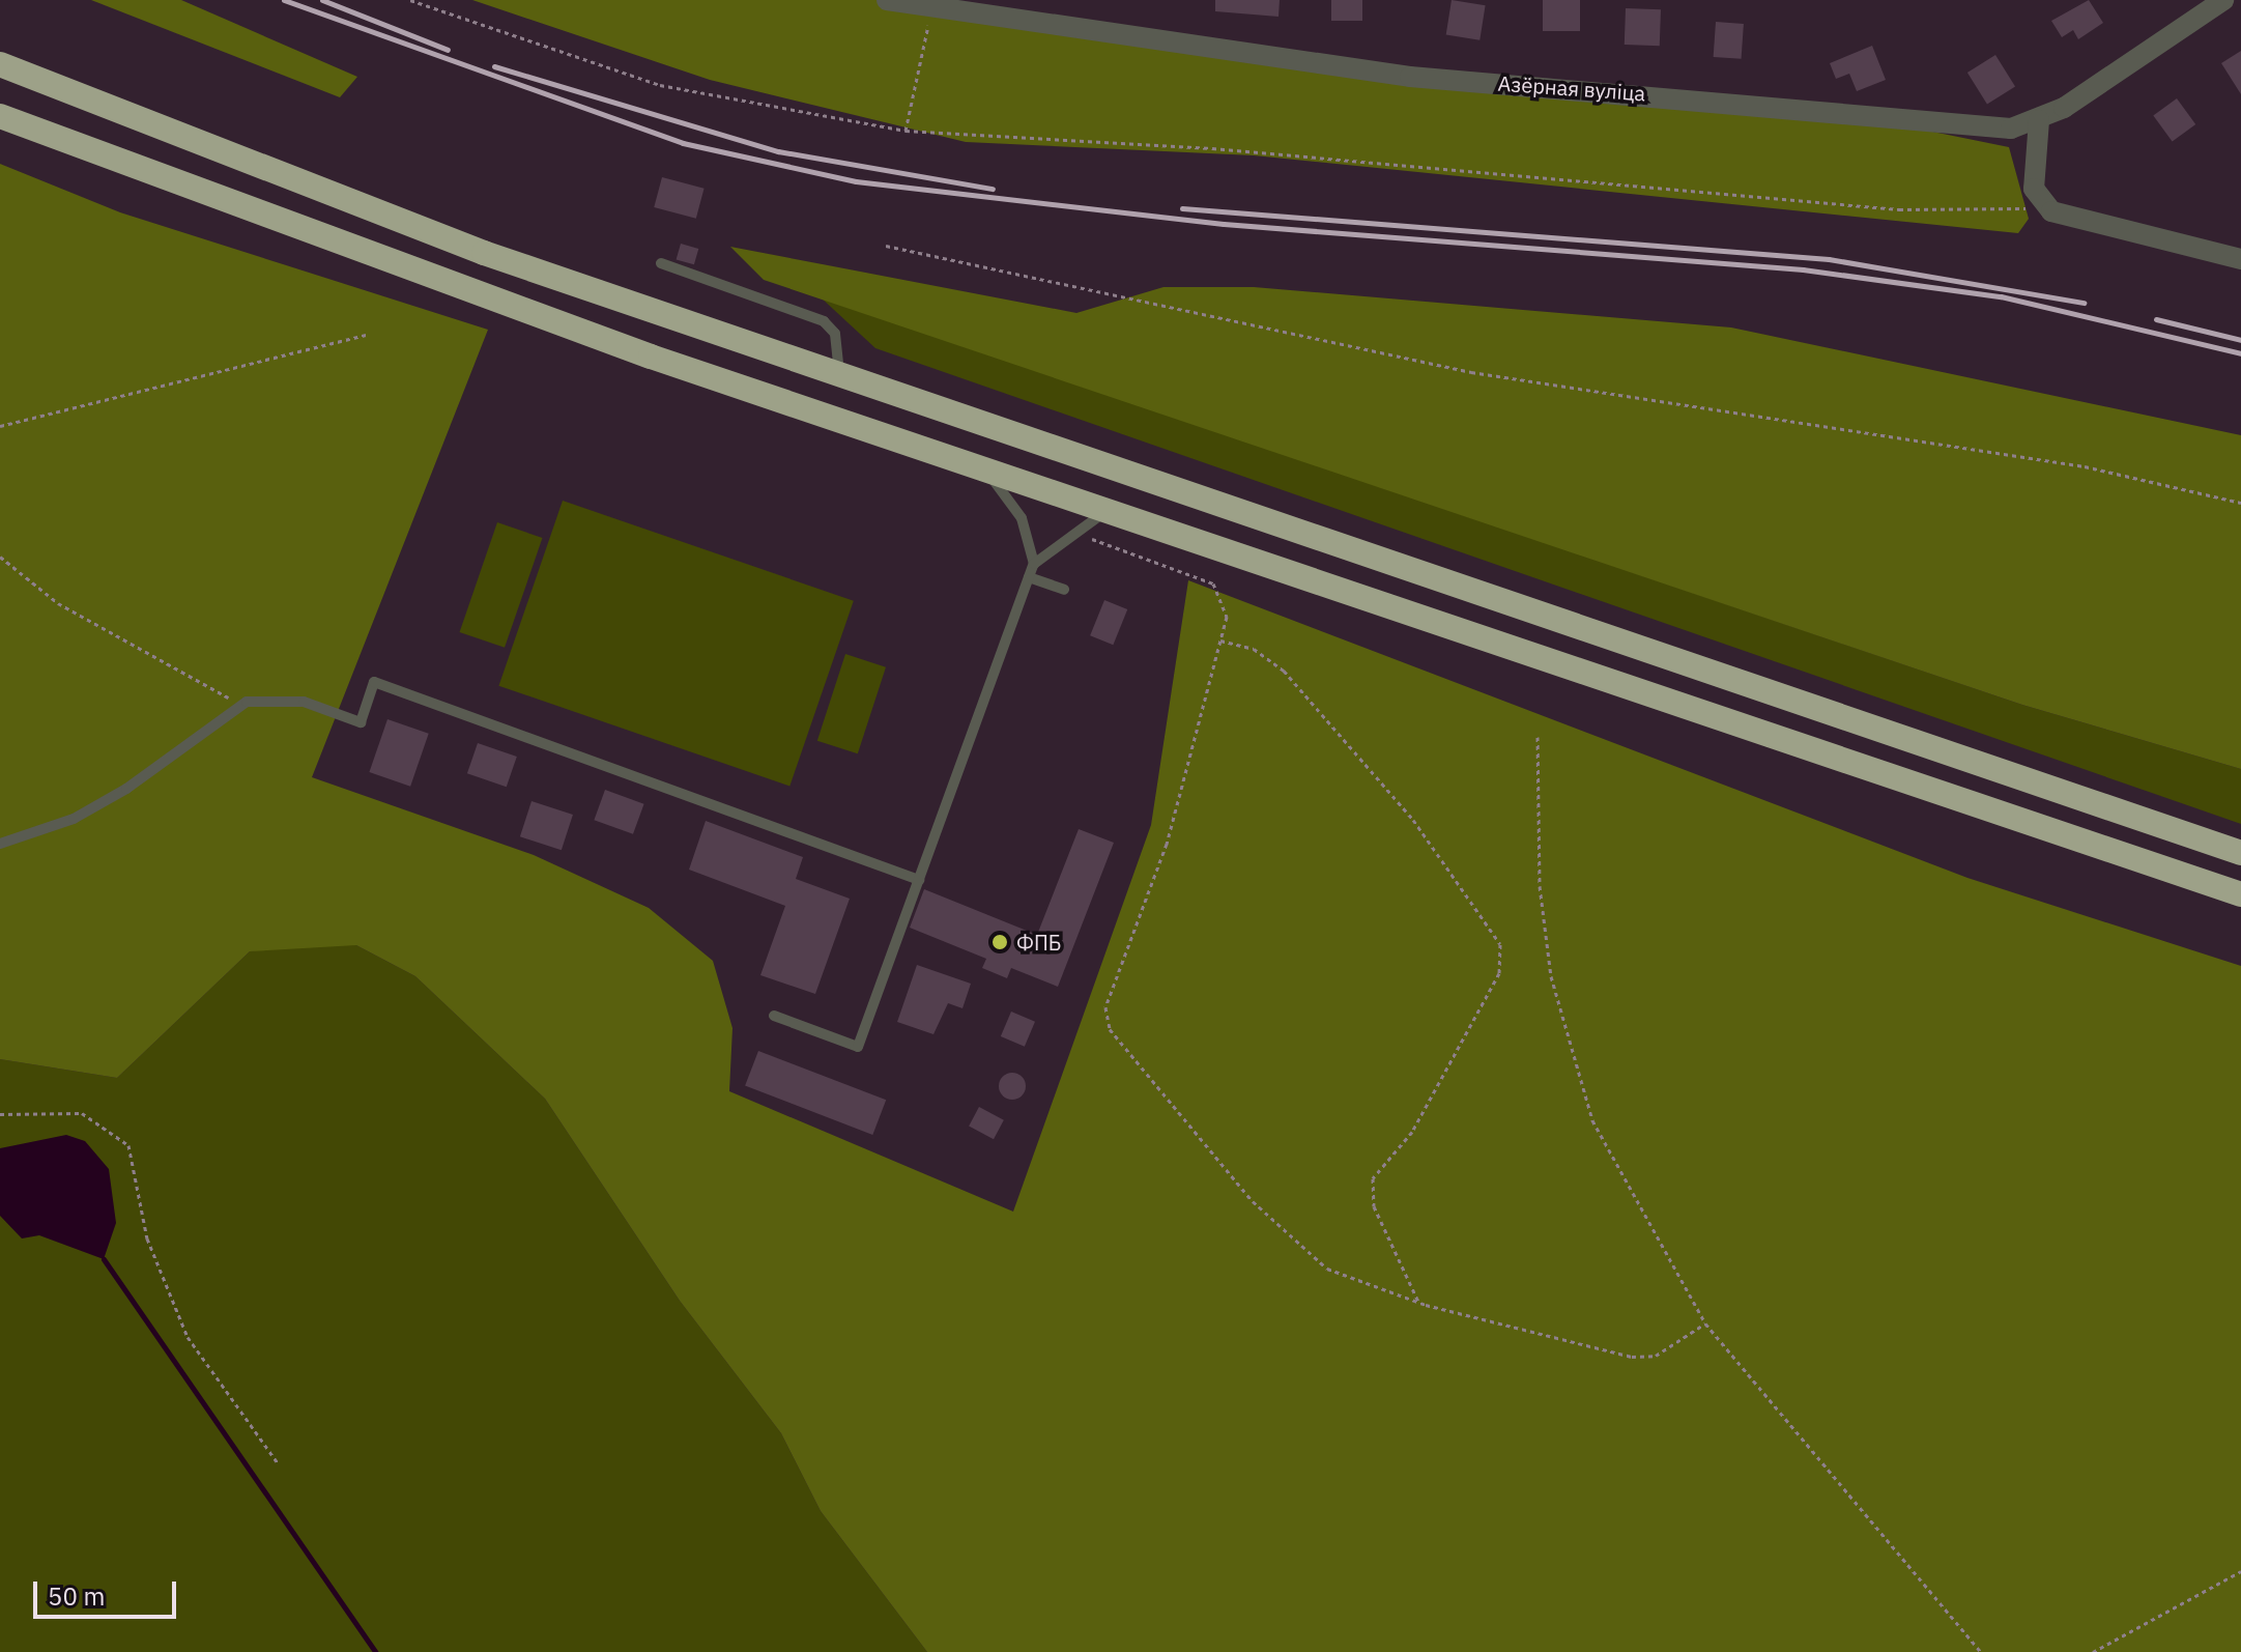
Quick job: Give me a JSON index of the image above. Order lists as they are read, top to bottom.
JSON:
{
  "streets": {
    "street": ["Азёрная вуліца"]
  },
  "places": ["ФПБ"],
  "scale_bar": "50 m"
}
